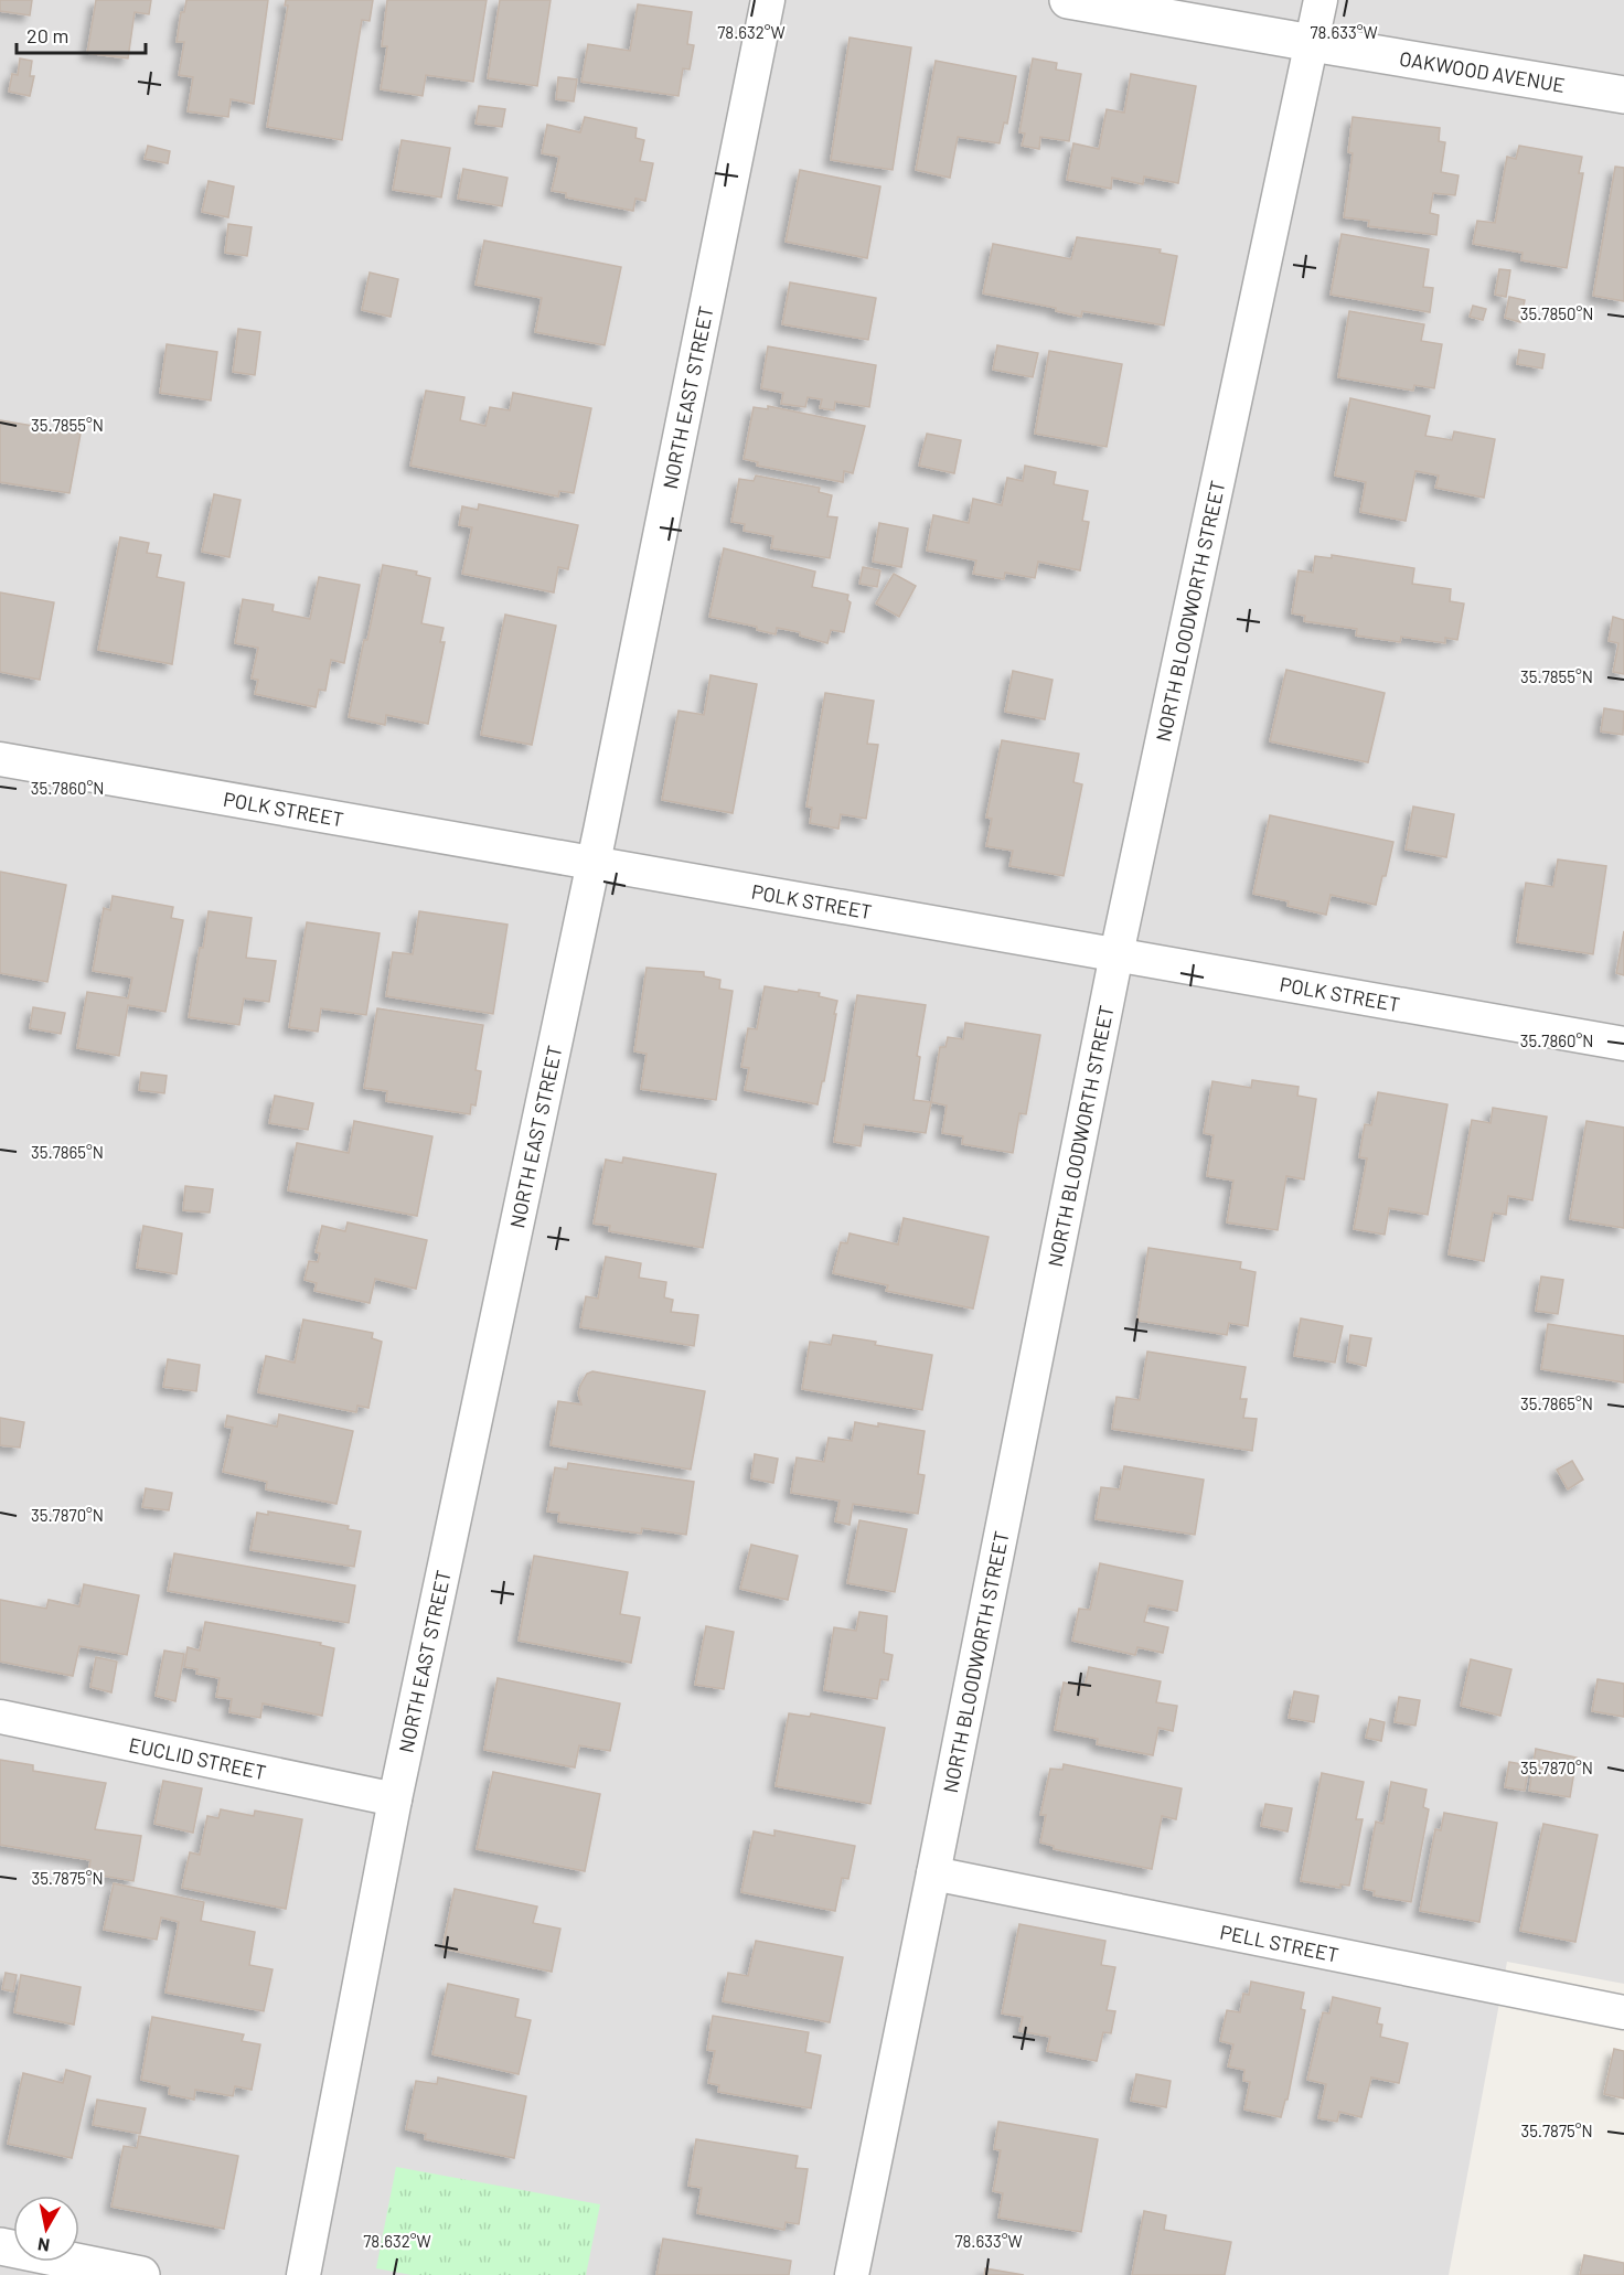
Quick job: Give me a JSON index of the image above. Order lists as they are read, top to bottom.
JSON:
{
  "streets": {
    "street": [
      "OAKWOOD AVENUE",
      "NORTH EAST STREET",
      "NORTH BLOODWORTH STREET",
      "POLK STREET",
      "EUCLID STREET",
      "PELL STREET"
    ]
  },
  "crossings": [
    ["OAKWOOD AVENUE", "NORTH BLOODWORTH STREET"],
    ["NORTH EAST STREET", "POLK STREET"],
    ["NORTH EAST STREET", "EUCLID STREET"],
    ["NORTH BLOODWORTH STREET", "POLK STREET"],
    ["NORTH BLOODWORTH STREET", "PELL STREET"]
  ],
  "scale_bar": "20 m",
  "north": "bottom",
  "coordinates": [
    "78.632°W",
    "78.633°W",
    "35.7850°N",
    "35.7855°N",
    "35.7860°N",
    "35.7865°N",
    "35.7870°N",
    "35.7875°N"
  ]
}
